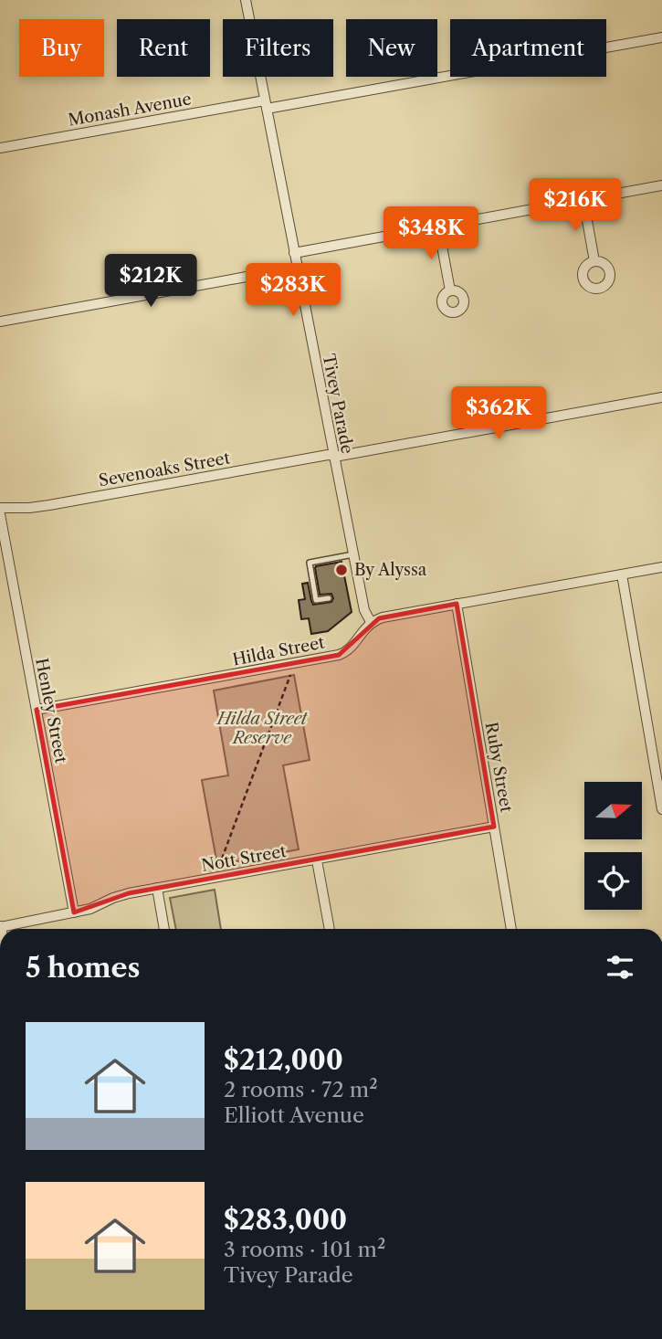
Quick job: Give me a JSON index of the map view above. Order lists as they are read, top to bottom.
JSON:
{
  "streets": {
    "street": [
      "Monash Avenue",
      "Tivey Parade",
      "Sevenoaks Street",
      "Hilda Street",
      "Henley Street",
      "Ruby Street",
      "Nott Street"
    ]
  },
  "crossings": [
    ["Monash Avenue", "Tivey Parade"],
    ["Tivey Parade", "Sevenoaks Street"],
    ["Tivey Parade", "Hilda Street"],
    ["Hilda Street", "Henley Street"],
    ["Henley Street", "Nott Street"],
    ["Ruby Street", "Nott Street"]
  ],
  "parks": ["Hilda Street Reserve"],
  "places": ["By Alyssa"],
  "north": "right",
  "page": {
    "chip": [
      "Buy",
      "Rent",
      "Filters",
      "New",
      "Apartment"
    ],
    "price": [
      "$216K",
      "$348K",
      "$212K",
      "$283K",
      "$362K"
    ],
    "heading": "5 homes",
    "list": [
      {
        "name": "$212,000",
        "note": "2 rooms · 72 m² · Elliott Avenue"
      },
      {
        "name": "$283,000",
        "note": "3 rooms · 101 m² · Tivey Parade"
      }
    ]
  }
}
